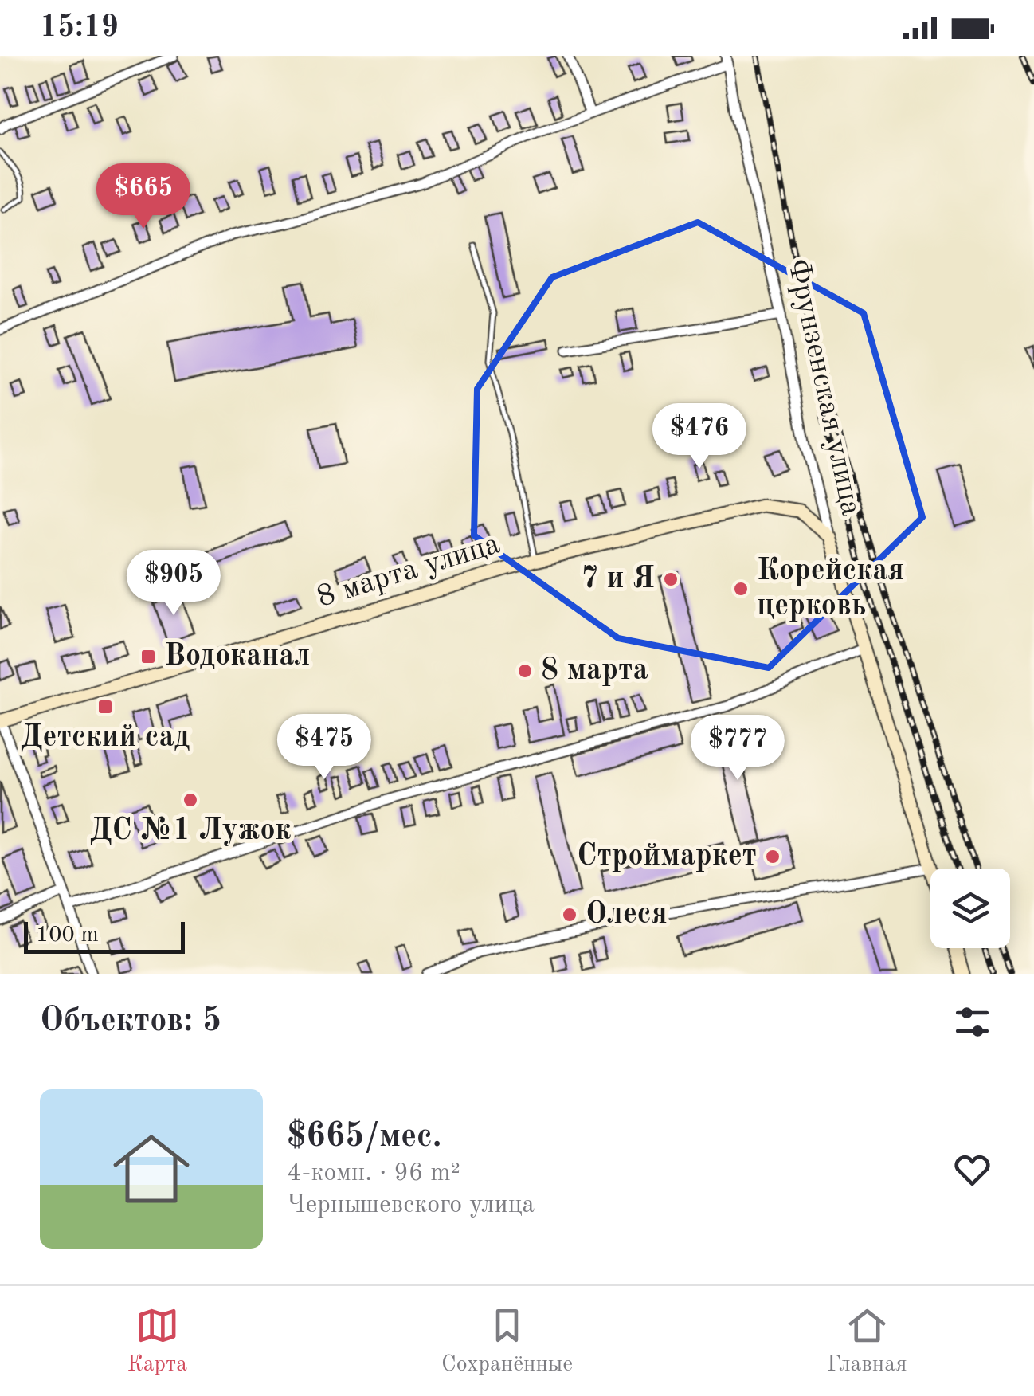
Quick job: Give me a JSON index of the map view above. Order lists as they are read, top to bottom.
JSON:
{
  "streets": {
    "street": ["Фрунзенская улица", "8 марта улица"]
  },
  "crossings": [
    ["Фрунзенская улица", "8 марта улица"]
  ],
  "places": {
    "other": [
      "7 и Я",
      "Корейская церковь",
      "8 марта",
      "ДС №1 Лужок",
      "Строймаркет",
      "Олеся"
    ],
    "transit": ["Водоканал", "Детский сад"]
  },
  "scale_bar": "100 m",
  "page": {
    "status": "15:19",
    "price": [
      "$665",
      "$476",
      "$905",
      "$475",
      "$777"
    ],
    "scale": "100 m",
    "heading": "Объектов: 5",
    "list": [
      {
        "name": "$665/мес.",
        "note": "4-комн. · 96 m² · Чернышевского улица"
      }
    ],
    "tabs": ["Карта", "Сохранённые", "Главная"]
  }
}
